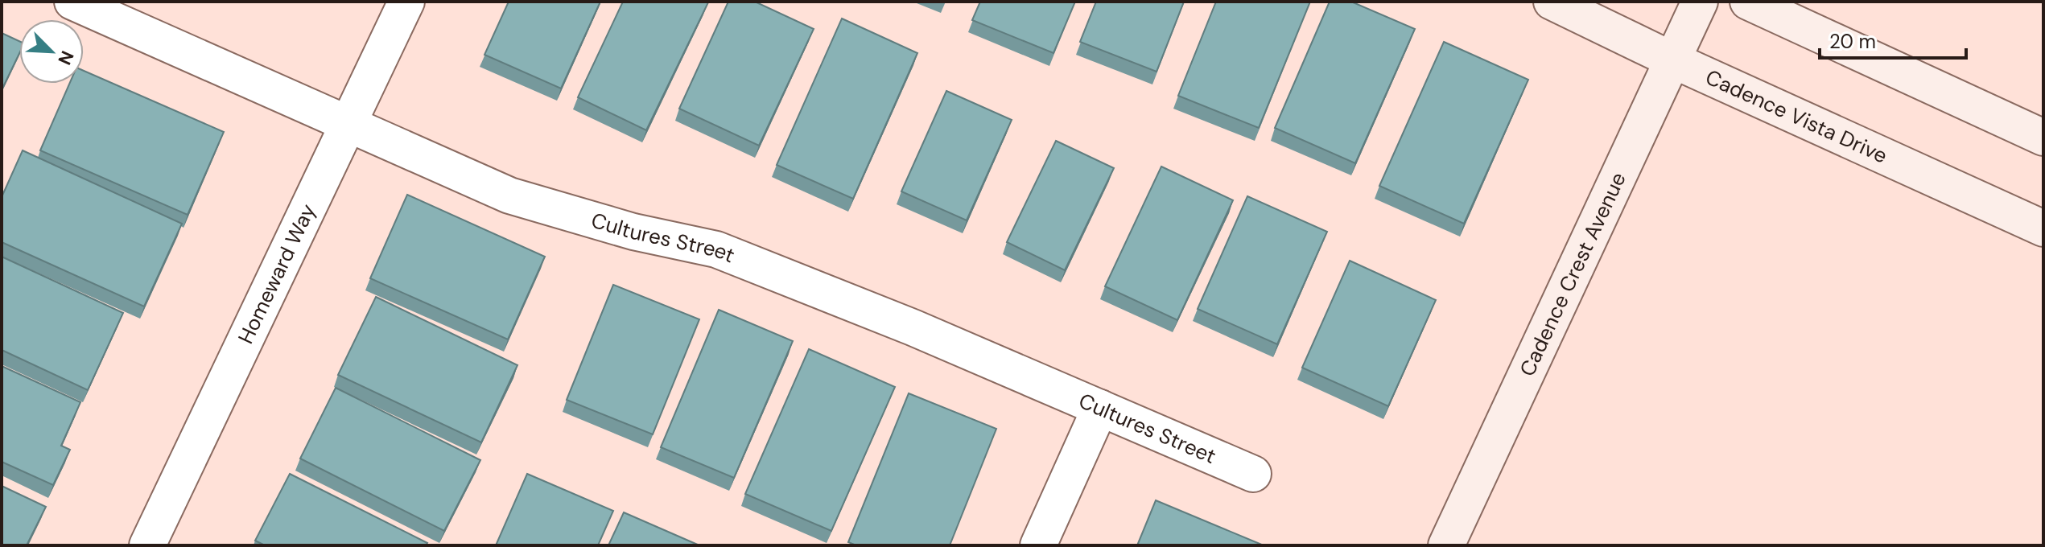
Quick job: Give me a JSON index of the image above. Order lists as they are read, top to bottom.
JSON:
{
  "streets": {
    "street": [
      "Cadence Vista Drive",
      "Cultures Street",
      "Cadence Crest Avenue",
      "Homeward Way"
    ]
  },
  "crossings": [
    ["Cadence Vista Drive", "Cadence Crest Avenue"],
    ["Cultures Street", "Homeward Way"]
  ],
  "scale_bar": "20 m",
  "north": "bottom right"
}
